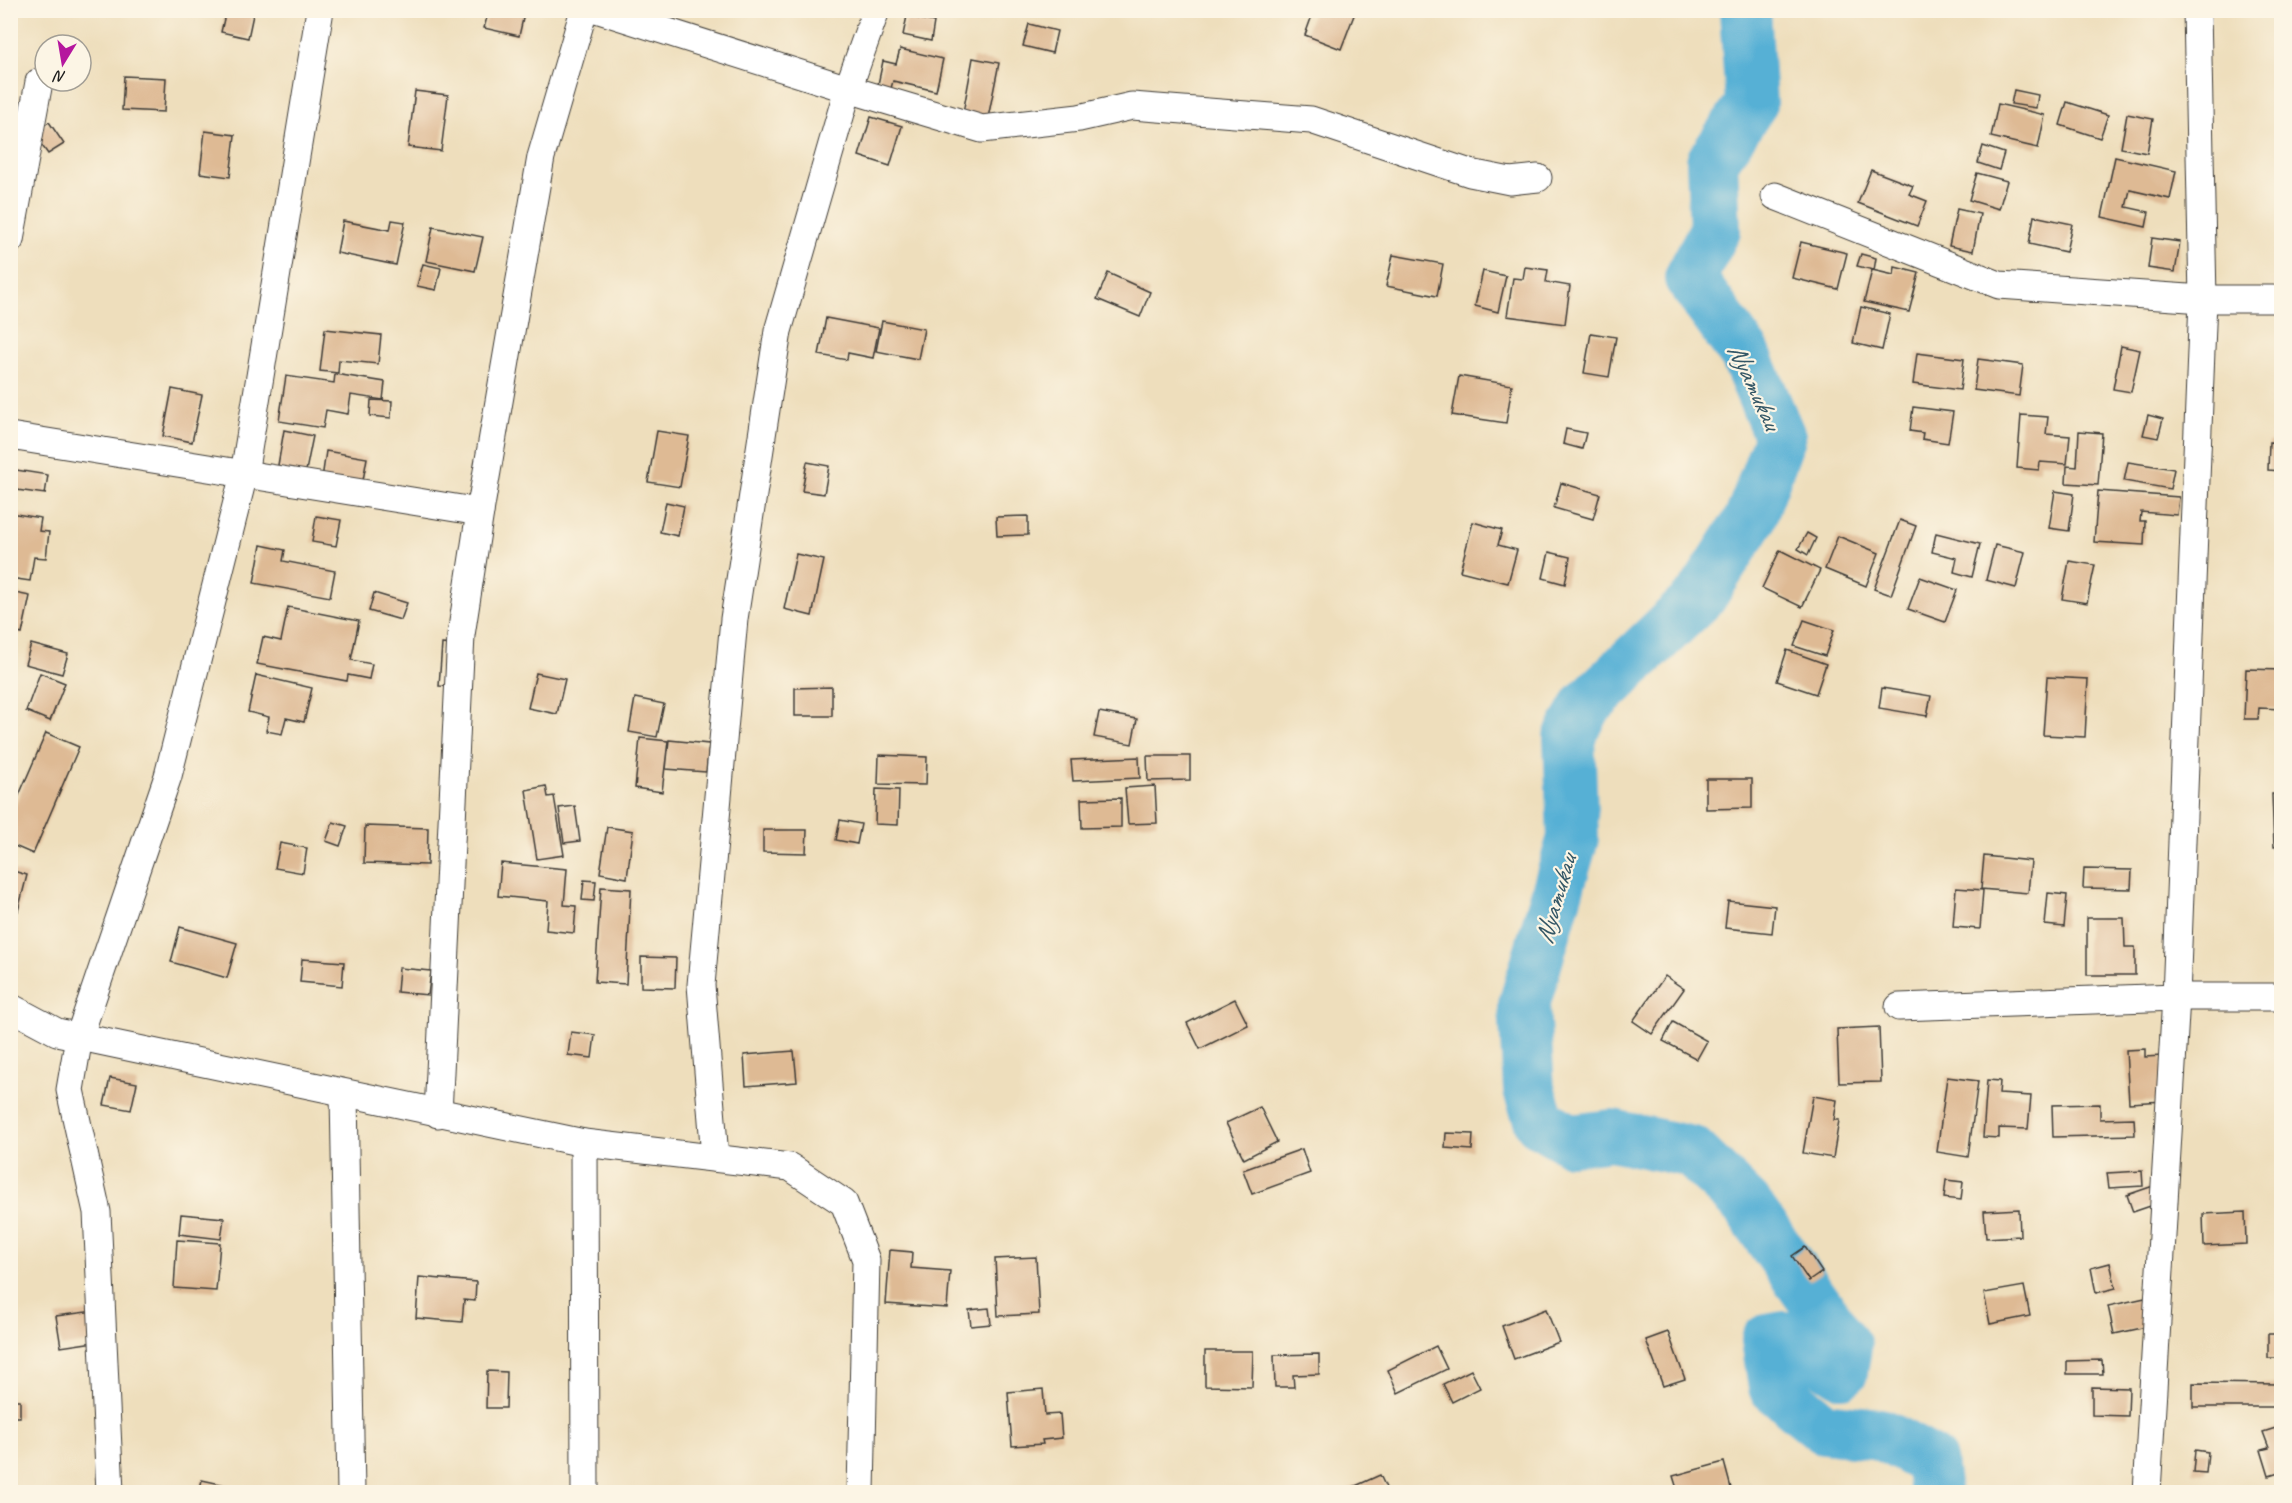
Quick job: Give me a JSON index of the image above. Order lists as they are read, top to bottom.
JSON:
{
  "water": ["Nyamukau"],
  "north": "bottom"
}
